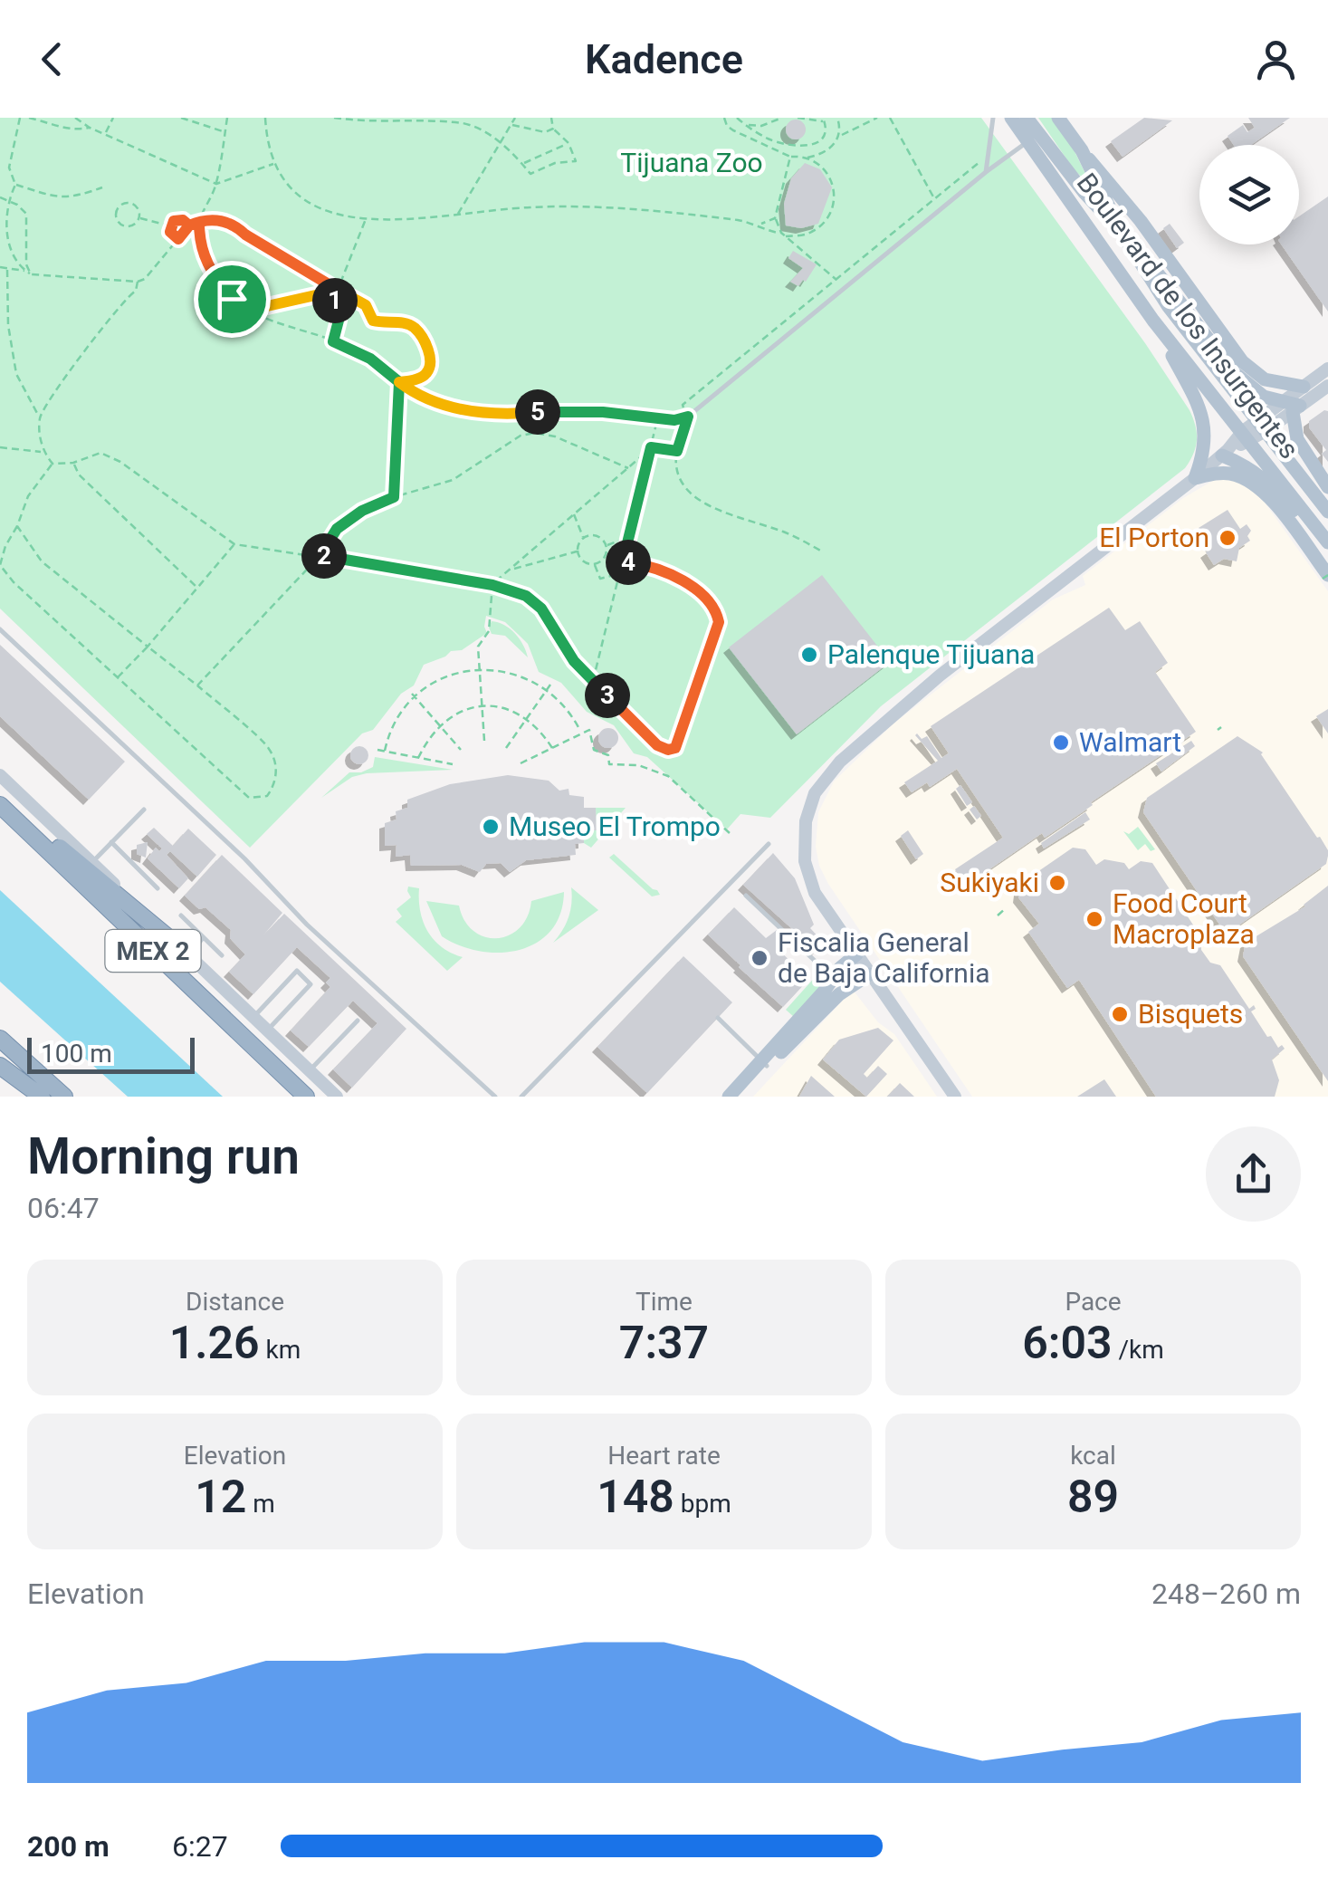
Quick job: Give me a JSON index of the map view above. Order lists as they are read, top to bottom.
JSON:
{
  "streets": {
    "highway": ["MEX 2"],
    "main road": ["Boulevard de los Insurgentes"]
  },
  "parks": ["Tijuana Zoo"],
  "places": [
    "El Porton",
    "Palenque Tijuana",
    "Walmart",
    "Museo El Trompo",
    "Sukiyaki",
    "Food Court Macroplaza",
    "Fiscalia General de Baja California",
    "Bisquets"
  ],
  "scale_bar": "100 m",
  "page": {
    "header": "Kadence",
    "pins": [
      "1",
      "5",
      "2",
      "4",
      "3"
    ],
    "scale": "100 m",
    "heading": ["Morning run", "06:47"],
    "stats": [
      ["Distance", "1.26 km"],
      ["Time", "7:37"],
      ["Pace", "6:03 /km"],
      ["Elevation", "12 m"],
      ["Heart rate", "148 bpm"],
      ["kcal", "89"]
    ],
    "chart": ["Elevation", "248–260 m"],
    "list": [
      {
        "name": "200 m",
        "note": "6:27"
      }
    ]
  }
}
